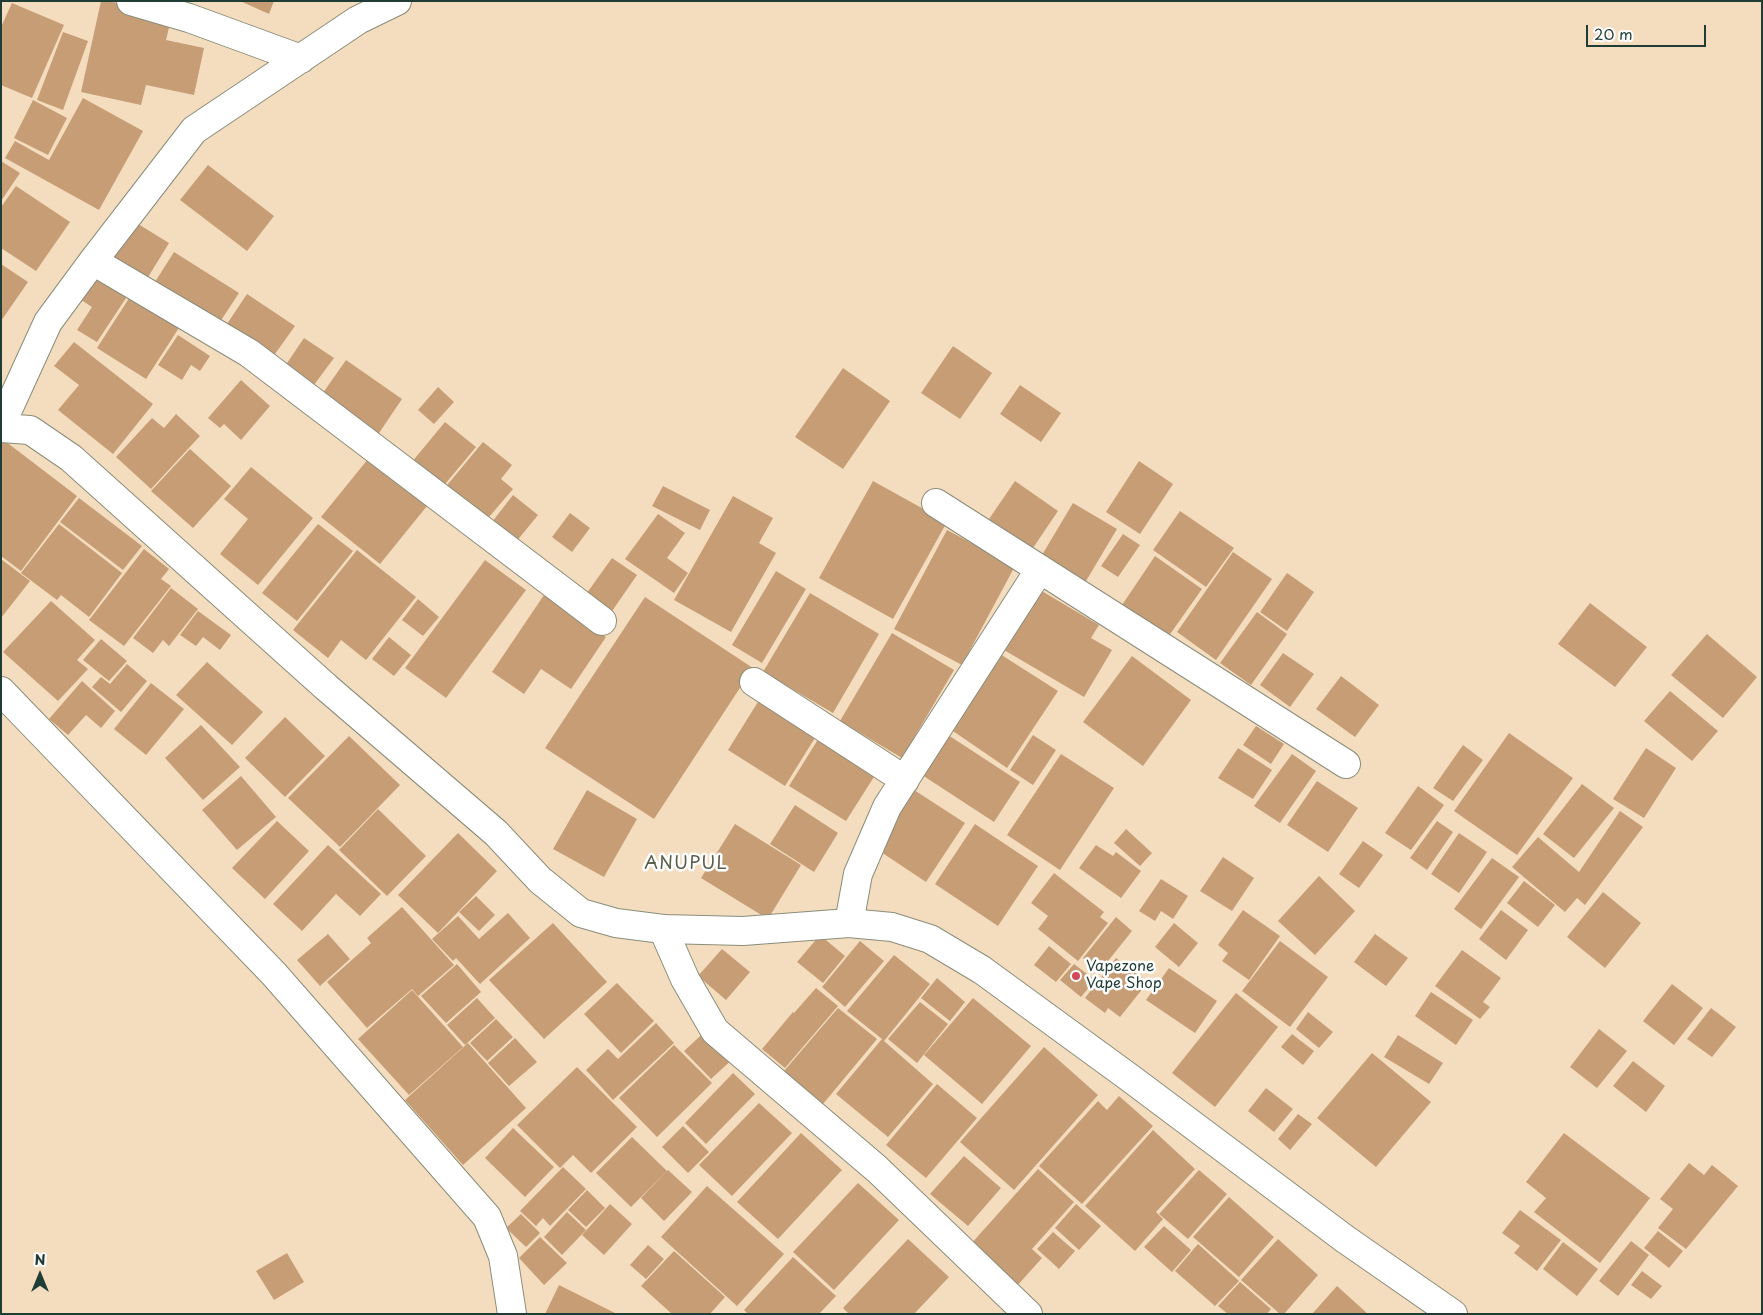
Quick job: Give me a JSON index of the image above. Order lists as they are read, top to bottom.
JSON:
{
  "districts": ["ANUPUL"],
  "places": ["Vapezone Vape Shop"],
  "scale_bar": "20 m",
  "north": "top"
}
